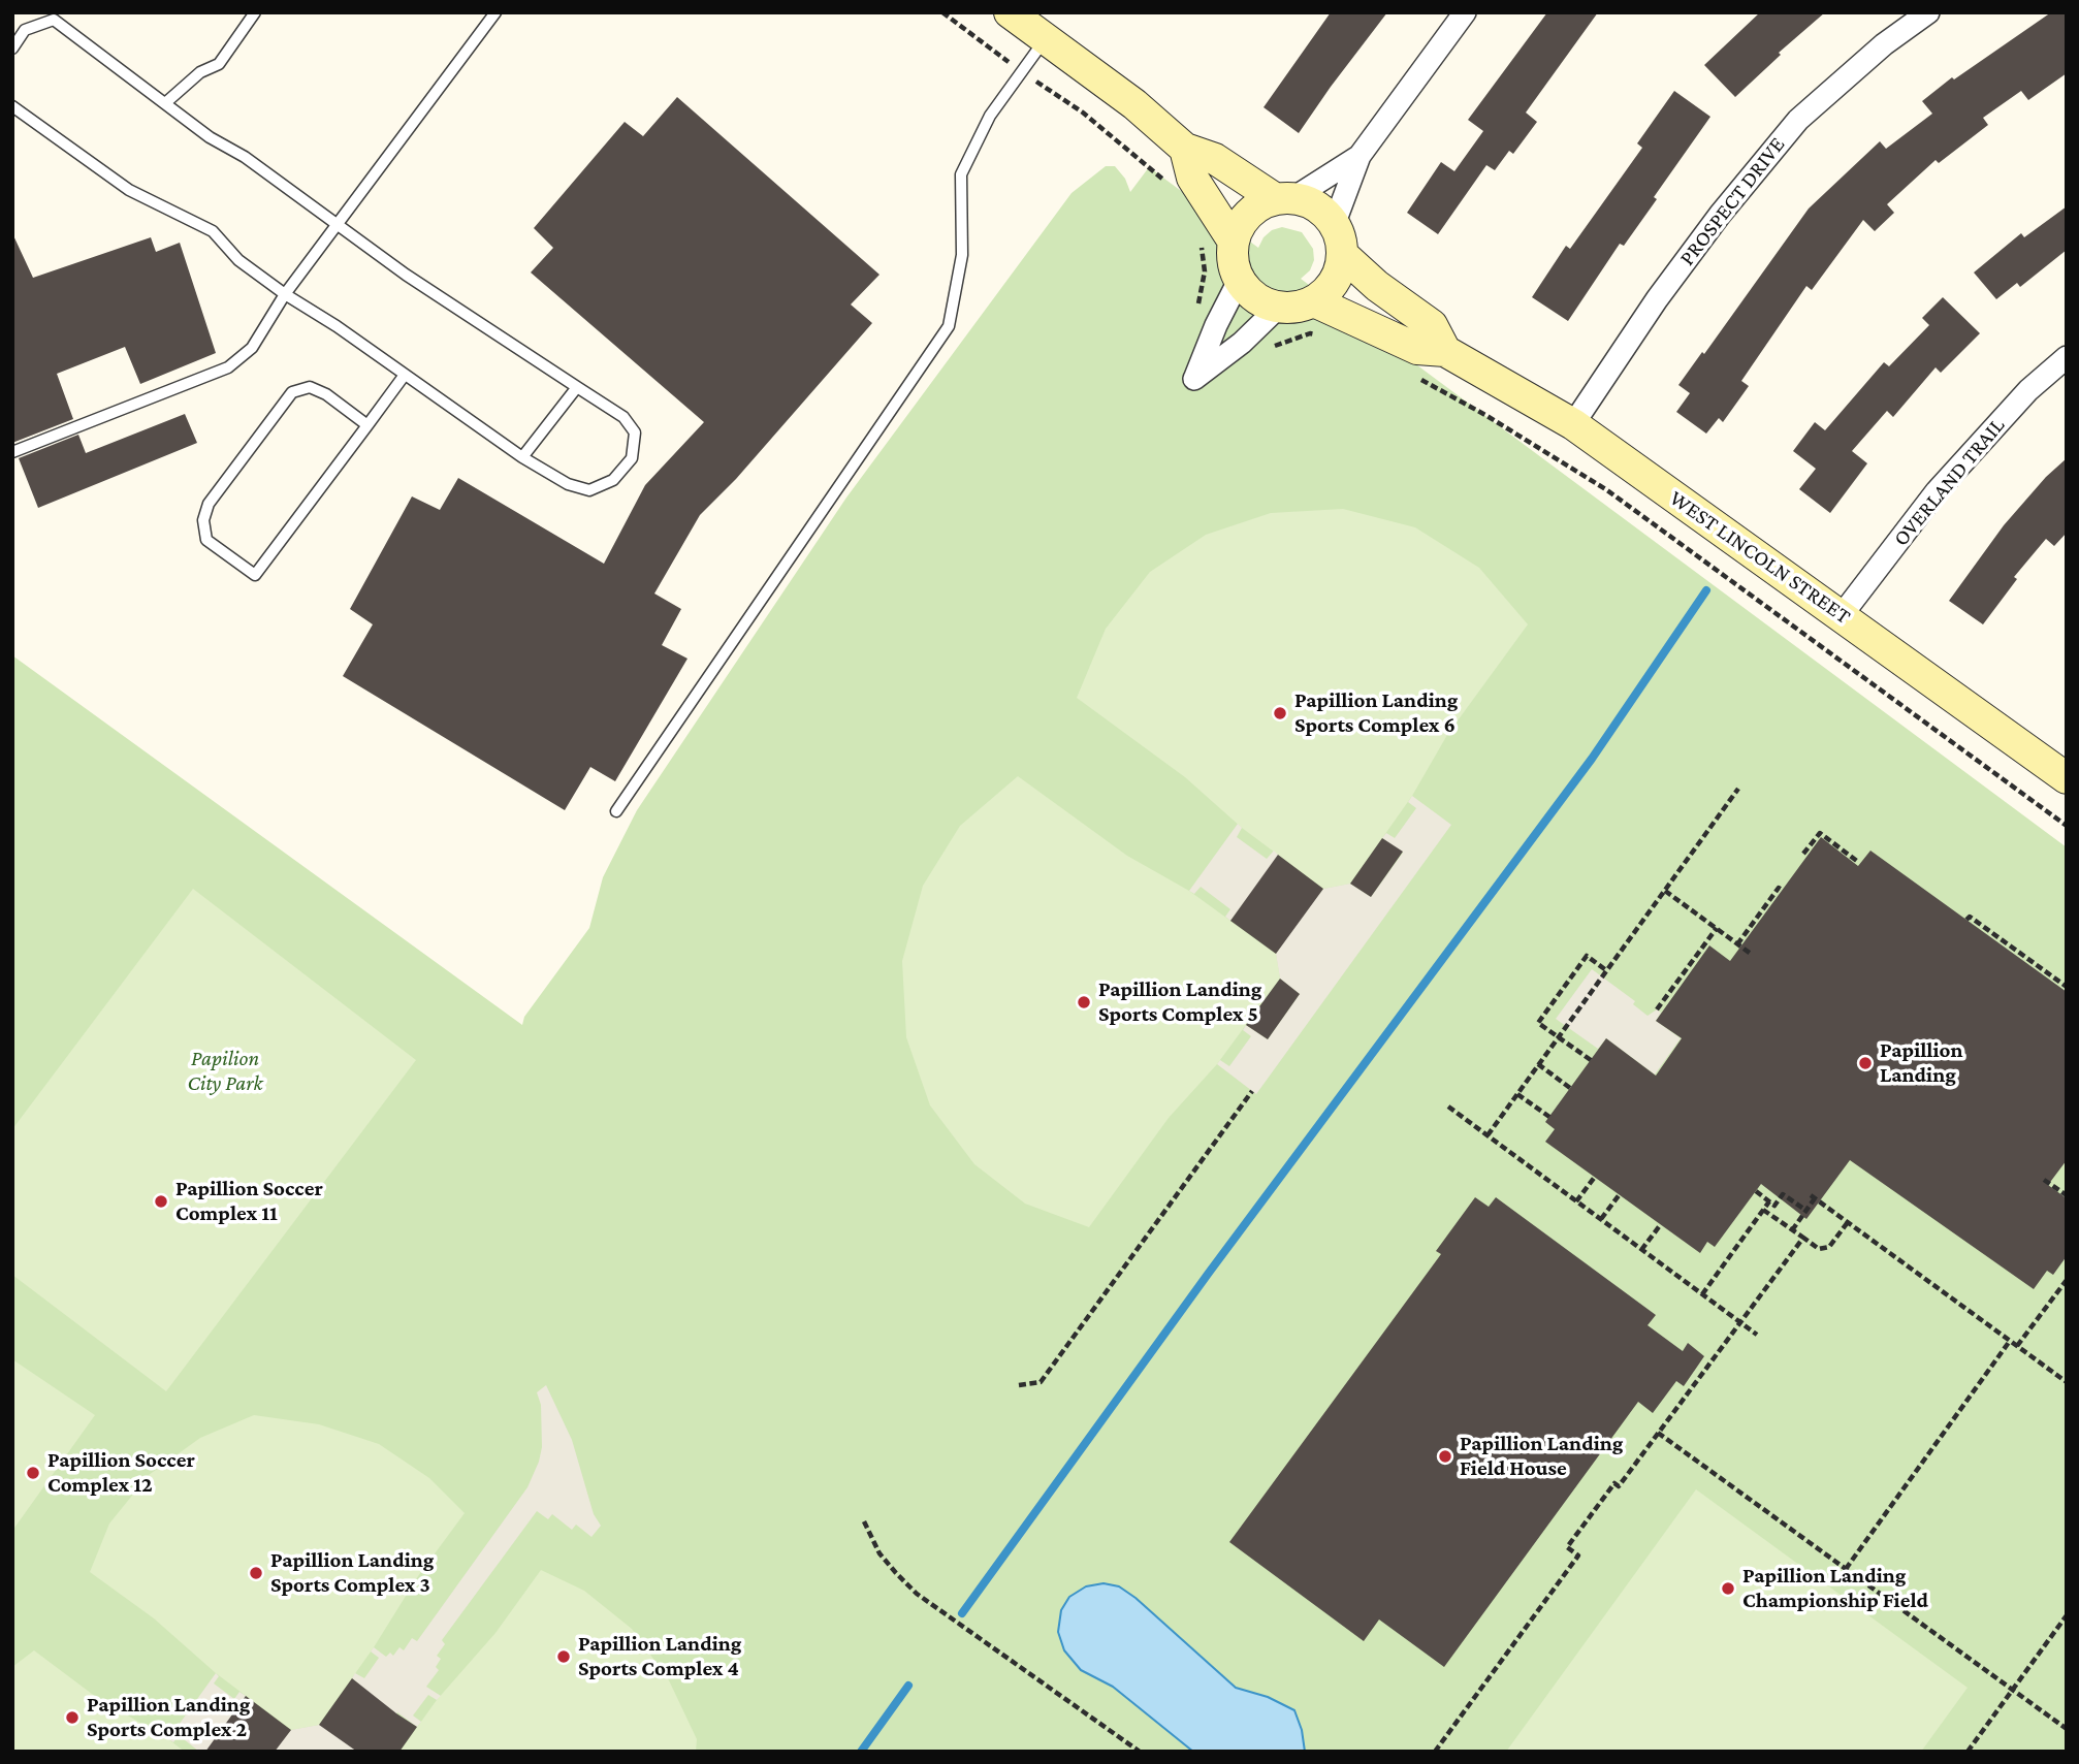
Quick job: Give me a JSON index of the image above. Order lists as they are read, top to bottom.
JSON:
{
  "streets": {
    "street": ["PROSPECT DRIVE", "OVERLAND TRAIL", "WEST LINCOLN STREET"]
  },
  "crossings": [
    ["PROSPECT DRIVE", "WEST LINCOLN STREET"],
    ["OVERLAND TRAIL", "WEST LINCOLN STREET"]
  ],
  "parks": ["Papilion City Park"],
  "places": [
    "Papillion Landing Sports Complex 6",
    "Papillion Landing Sports Complex 5",
    "Papillion Landing",
    "Papillion Soccer Complex 11",
    "Papillion Landing Field House",
    "Papillion Soccer Complex 12",
    "Papillion Landing Sports Complex 3",
    "Papillion Landing Championship Field",
    "Papillion Landing Sports Complex 4",
    "Papillion Landing Sports Complex 2"
  ]
}
